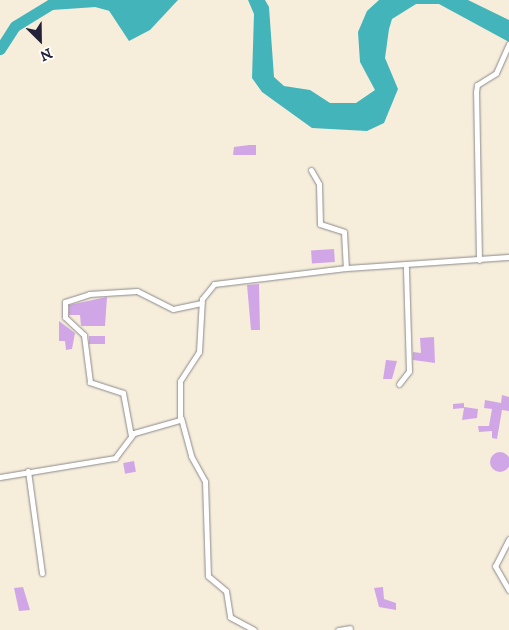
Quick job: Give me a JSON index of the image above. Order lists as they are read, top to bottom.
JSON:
{
  "north": "bottom right"
}
